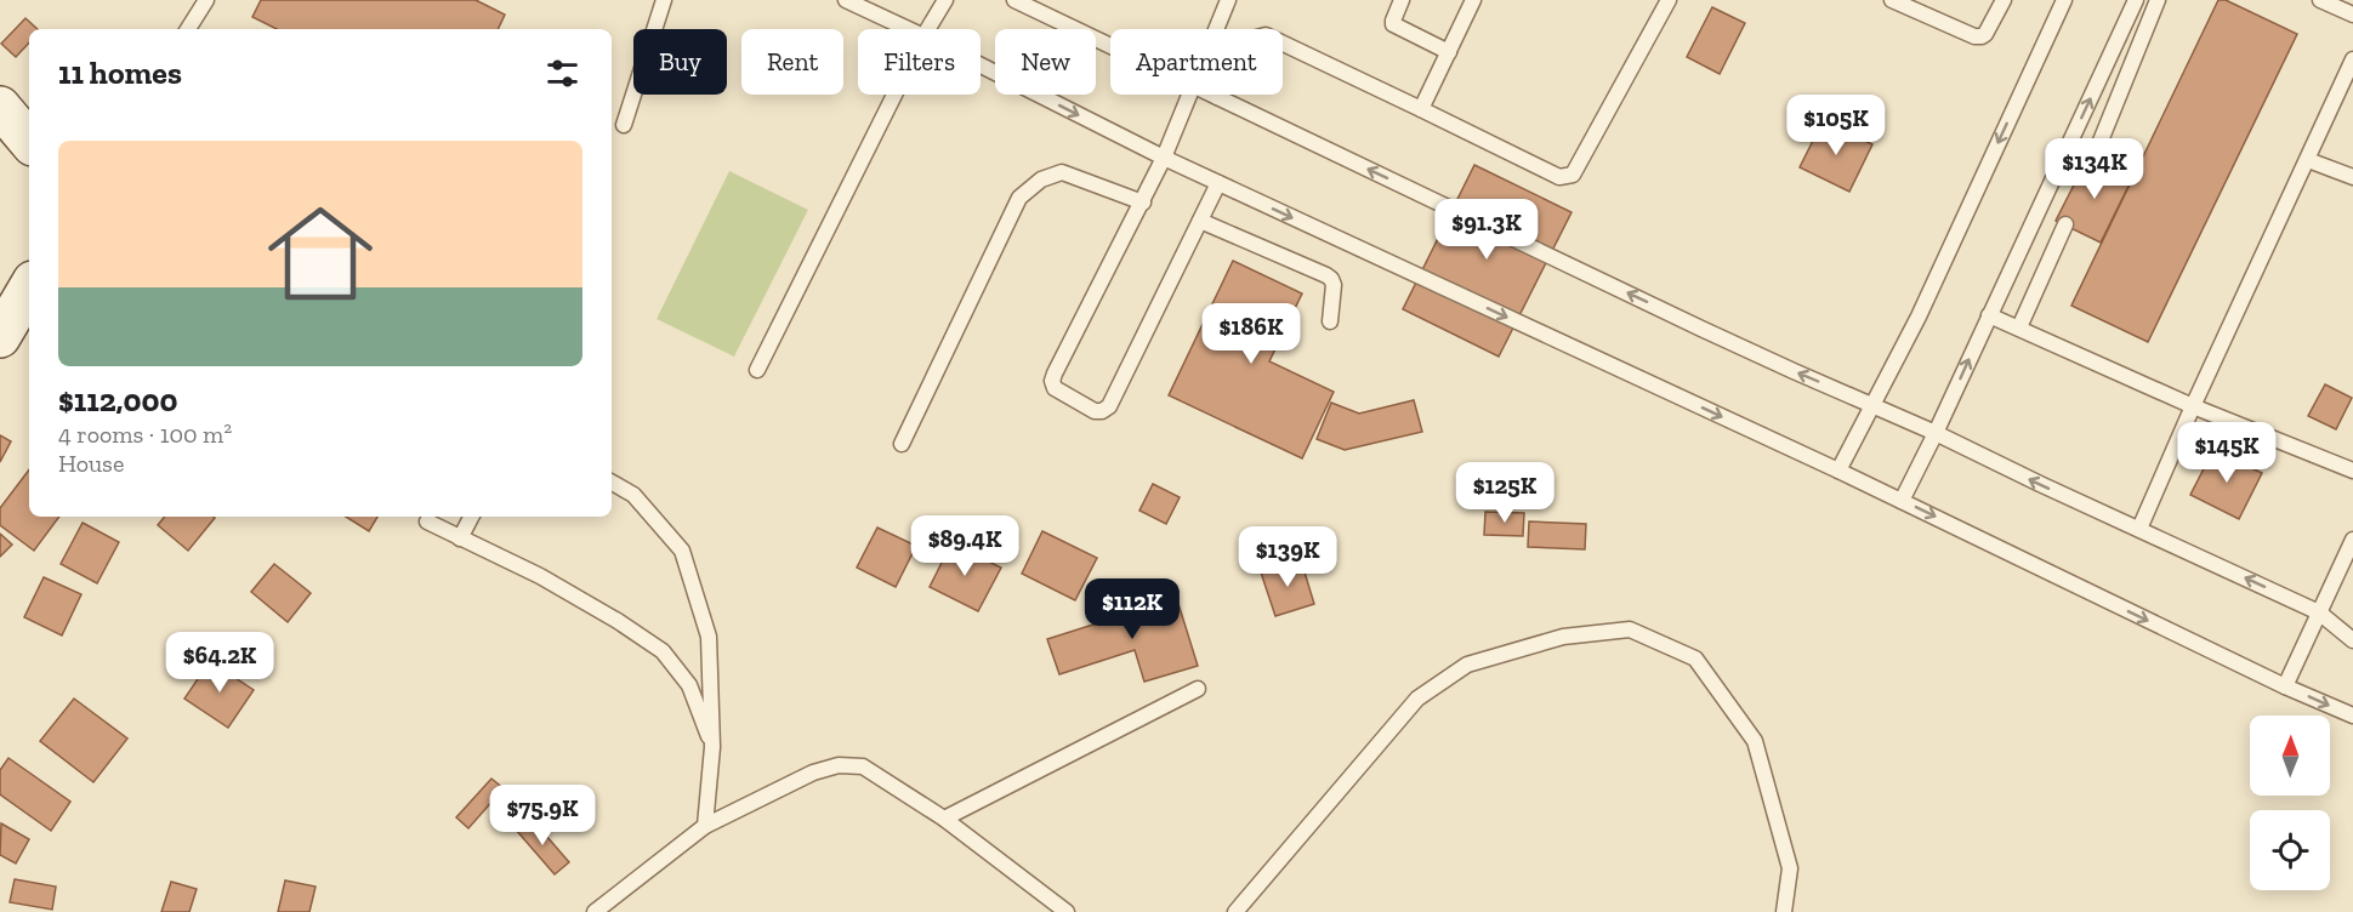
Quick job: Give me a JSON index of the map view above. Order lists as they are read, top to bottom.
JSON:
{
  "north": "top",
  "page": {
    "chip": [
      "Buy",
      "Rent",
      "Filters",
      "New",
      "Apartment"
    ],
    "heading": "11 homes",
    "price": [
      "$105K",
      "$134K",
      "$91.3K",
      "$186K",
      "$145K",
      "$125K",
      "$89.4K",
      "$139K",
      "$112K",
      "$64.2K",
      "$75.9K"
    ],
    "list": [
      {
        "name": "$112,000",
        "note": "4 rooms · 100 m² · House"
      }
    ]
  }
}
